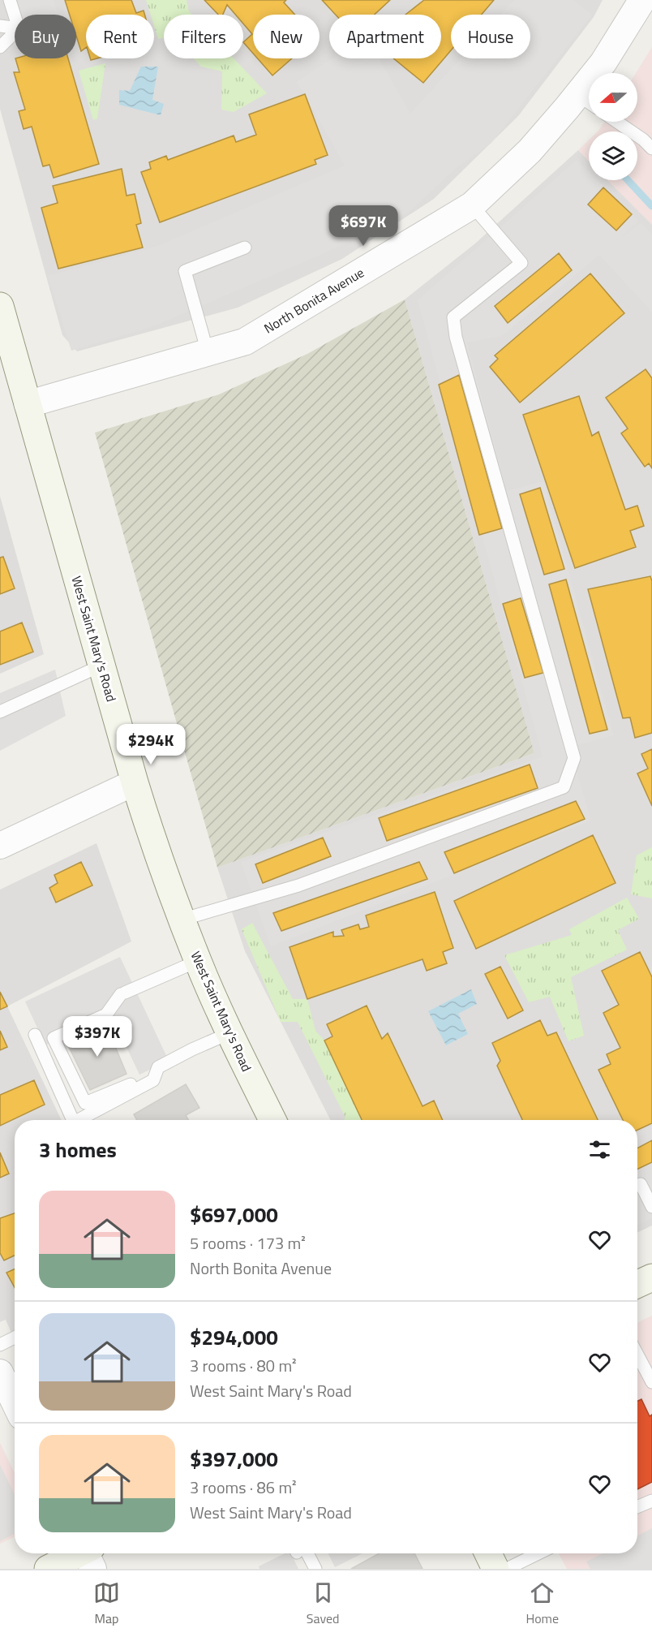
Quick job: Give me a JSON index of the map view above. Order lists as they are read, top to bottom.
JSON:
{
  "streets": {
    "main road": ["West Saint Mary's Road"],
    "street": ["North Bonita Avenue"]
  },
  "crossings": [
    ["North Bonita Avenue", "West Saint Mary's Road"]
  ],
  "north": "left",
  "page": {
    "chip": [
      "Buy",
      "Rent",
      "Filters",
      "New",
      "Apartment",
      "House"
    ],
    "price": ["$697K", "$294K", "$397K"],
    "heading": "3 homes",
    "list": [
      {
        "name": "$697,000",
        "note": "5 rooms · 173 m² · North Bonita Avenue"
      },
      {
        "name": "$294,000",
        "note": "3 rooms · 80 m² · West Saint Mary's Road"
      },
      {
        "name": "$397,000",
        "note": "3 rooms · 86 m² · West Saint Mary's Road"
      }
    ],
    "tabs": ["Map", "Saved", "Home"]
  }
}
